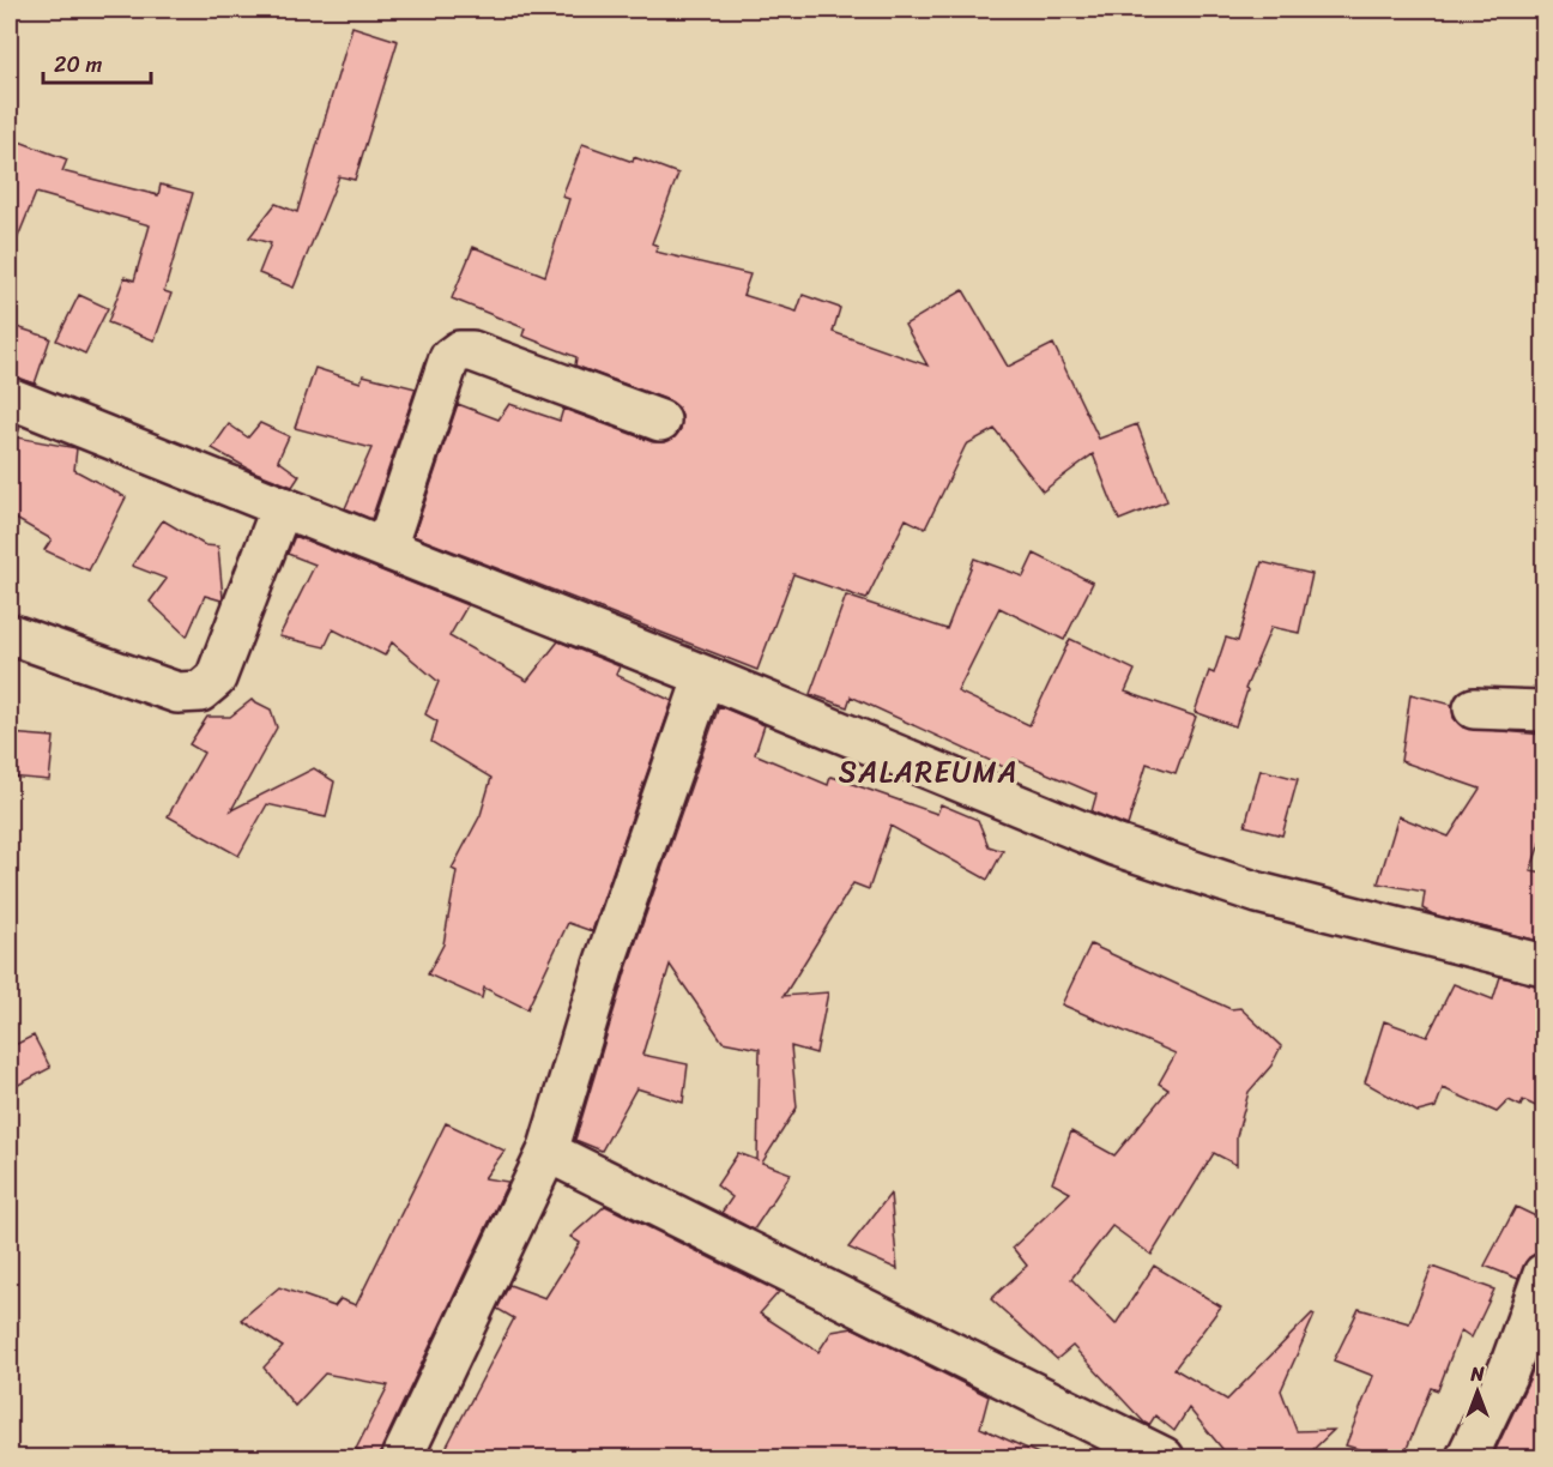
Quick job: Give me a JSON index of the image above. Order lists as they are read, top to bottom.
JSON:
{
  "districts": ["SALAREUMA"],
  "scale_bar": "20 m",
  "north": "top"
}
